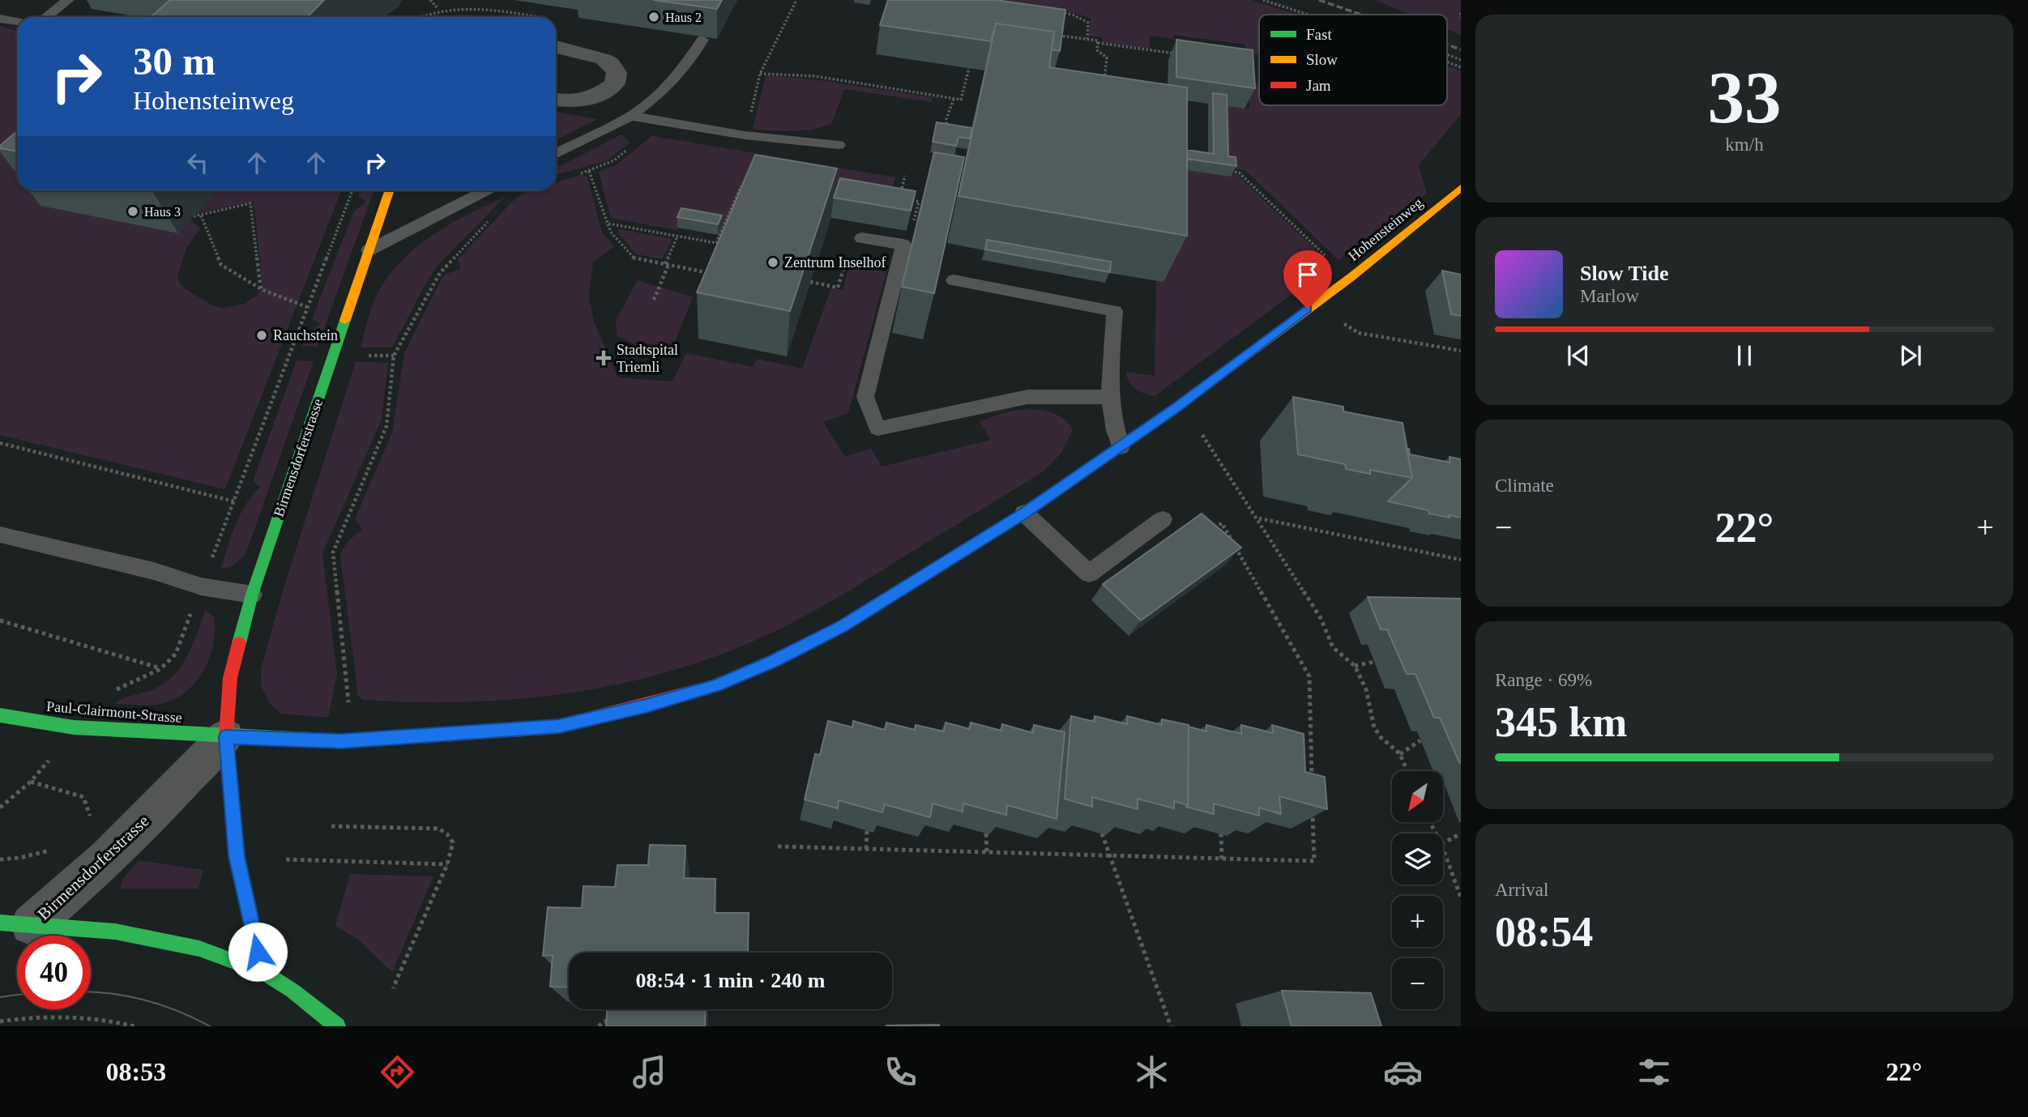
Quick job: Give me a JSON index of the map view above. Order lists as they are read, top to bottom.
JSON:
{
  "streets": {
    "street": ["Hohensteinweg", "Birmensdorferstrasse", "Paul-Clairmont-Strasse"]
  },
  "crossings": [
    ["Hohensteinweg", "Birmensdorferstrasse"],
    ["Hohensteinweg", "Paul-Clairmont-Strasse"],
    ["Birmensdorferstrasse", "Paul-Clairmont-Strasse"]
  ],
  "places": {
    "other": [
      "Haus 2",
      "Haus 3",
      "Zentrum Inselhof",
      "Rauchstein"
    ],
    "health": ["Stadtspital Triemli"]
  },
  "legend": ["Fast", "Slow", "Jam"],
  "north": "bottom left",
  "page": {
    "tile": [
      ["33", "km/h"],
      "Climate",
      ["Range · 69%", "345 km"],
      ["Arrival", "08:54"]
    ],
    "turn": ["30 m", "Hohensteinweg"],
    "song": ["Slow Tide", "Marlow"],
    "heat": ["−", "22°", "+"],
    "map_buttons": ["+", "−"],
    "limit": "40",
    "trip": "08:54 · 1 min · 240 m",
    "tabs": ["08:53", "22°"]
  }
}
